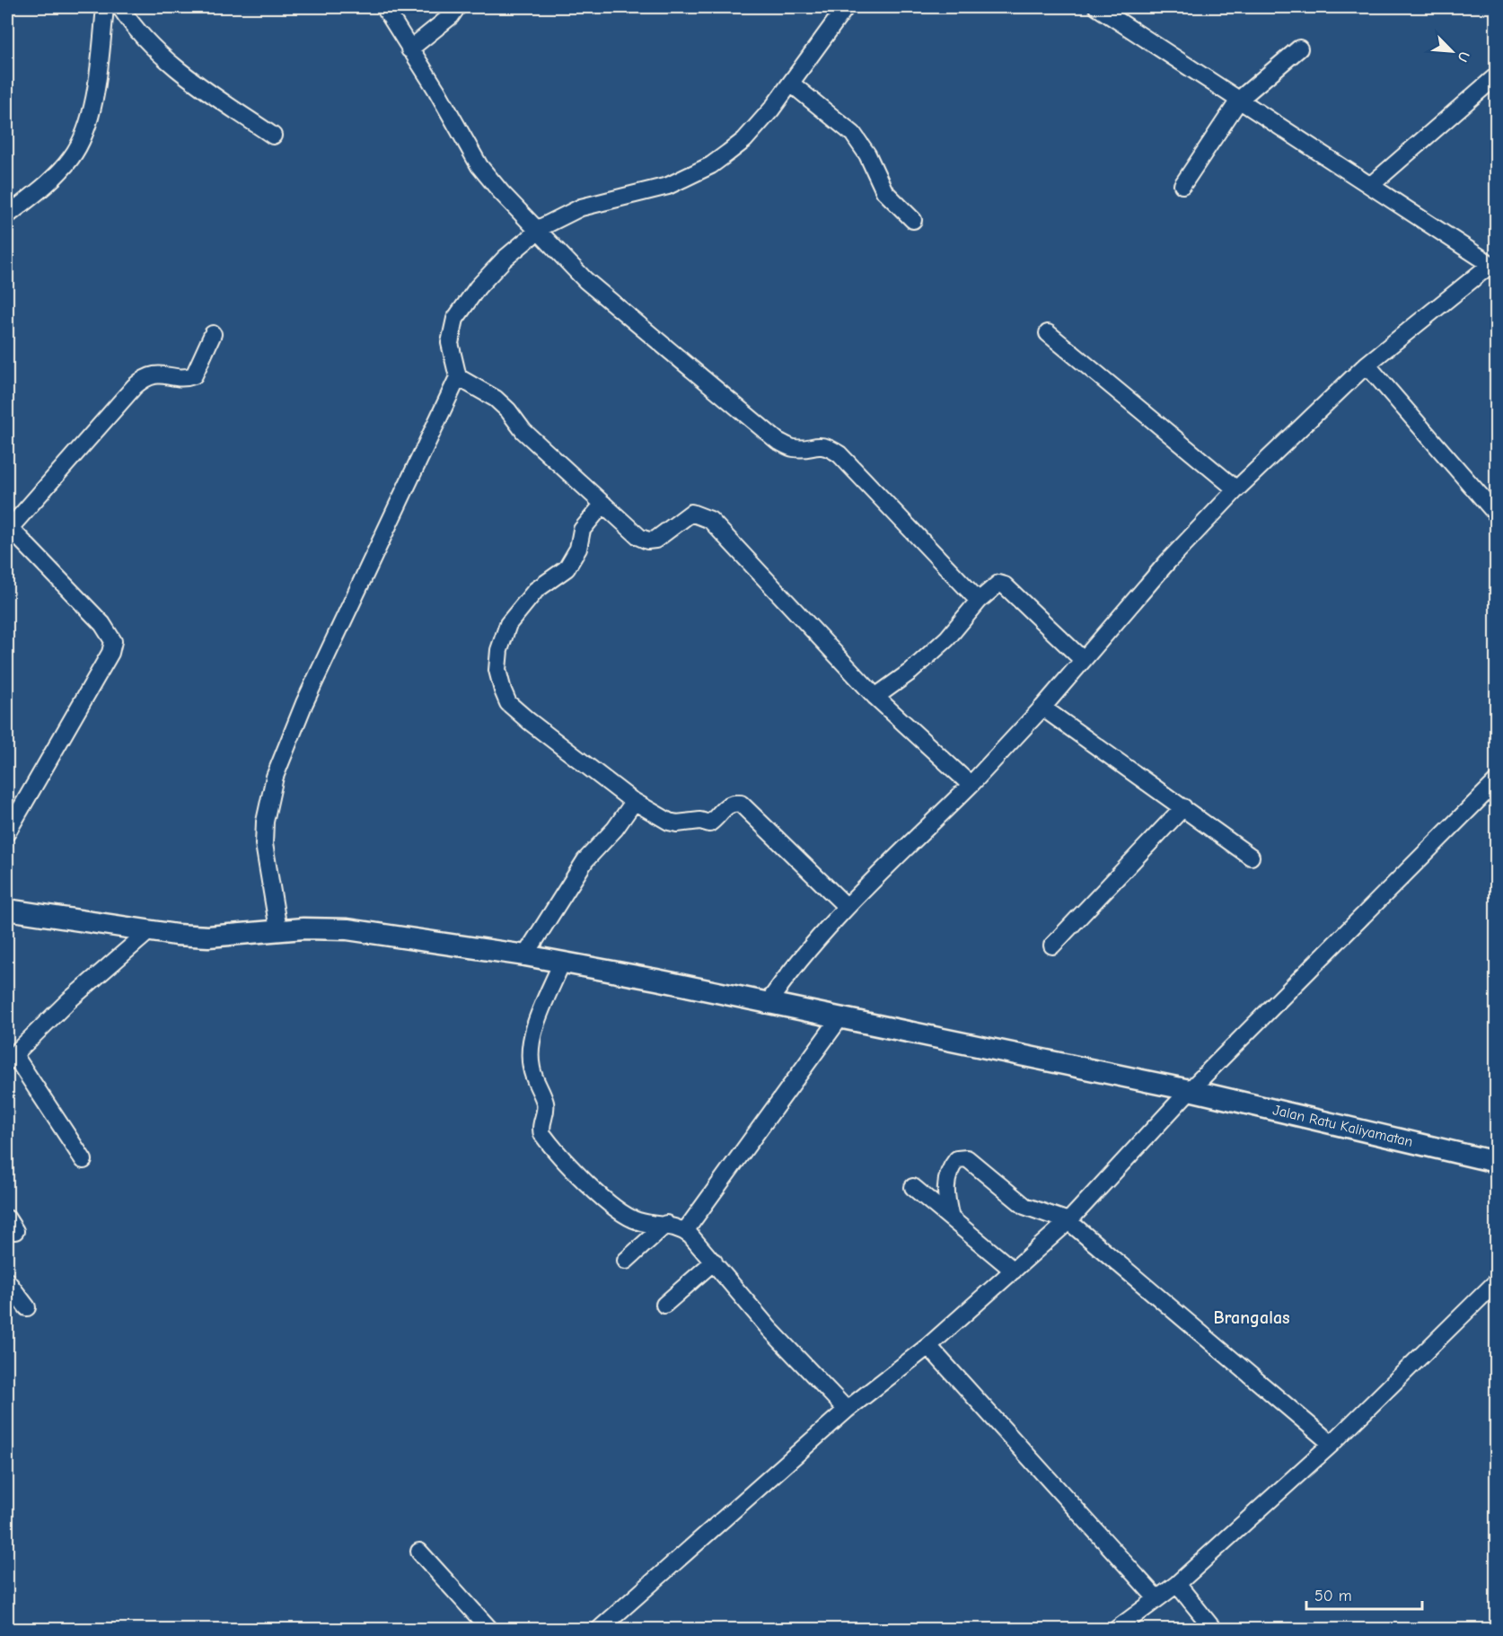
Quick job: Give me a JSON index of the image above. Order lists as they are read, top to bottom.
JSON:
{
  "streets": {
    "main road": ["Jalan Ratu Kaliyamatan"]
  },
  "districts": ["Brangalas"],
  "scale_bar": "50 m",
  "north": "bottom right"
}
